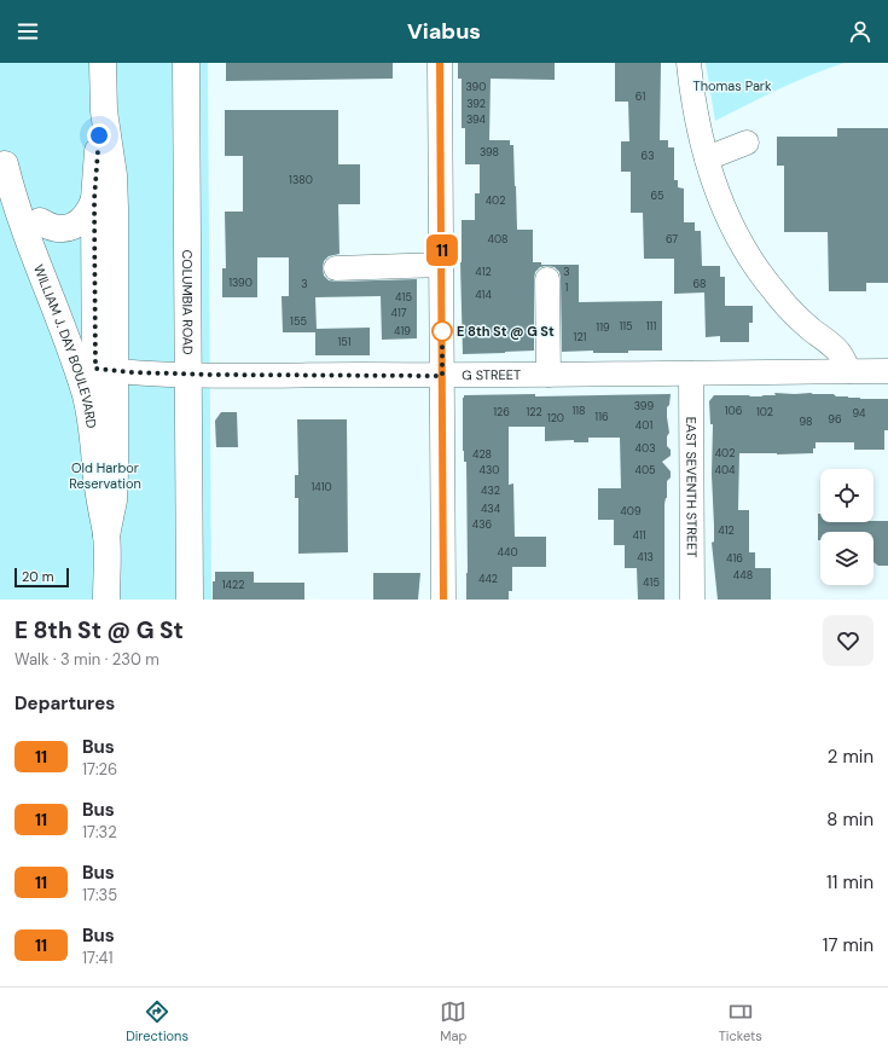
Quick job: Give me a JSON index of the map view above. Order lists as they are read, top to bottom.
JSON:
{
  "streets": {
    "main road": ["COLUMBIA ROAD", "WILLIAM J. DAY BOULEVARD"],
    "street": ["G STREET", "EAST SEVENTH STREET"]
  },
  "crossings": [
    ["COLUMBIA ROAD", "G STREET"],
    ["WILLIAM J. DAY BOULEVARD", "G STREET"],
    ["G STREET", "EAST SEVENTH STREET"]
  ],
  "parks": ["Thomas Park", "Old Harbor Reservation"],
  "places": ["E 8th St @ G St"],
  "lines": ["bus line 11"],
  "house_numbers": [
    "390",
    "61",
    "392",
    "394",
    "398",
    "63",
    "1380",
    "65",
    "402",
    "408",
    "67",
    "412",
    "3",
    "1390",
    "3",
    "68",
    "1",
    "414",
    "415",
    "417",
    "155",
    "115",
    "111",
    "119",
    "419",
    "121",
    "151",
    "399",
    "118",
    "106",
    "126",
    "122",
    "102",
    "94",
    "116",
    "120",
    "96",
    "98",
    "401",
    "403",
    "402",
    "428",
    "430",
    "405",
    "404",
    "1410",
    "432",
    "434",
    "409",
    "436",
    "412",
    "411",
    "440",
    "413",
    "416",
    "448",
    "442",
    "415",
    "1422"
  ],
  "scale_bar": "20 m",
  "page": {
    "header": "Viabus",
    "on_map": "11",
    "scale": "20 m",
    "heading": [
      ["E 8th St @ G St", "Walk · 3 min · 230 m"],
      "Departures"
    ],
    "list": [
      {
        "mark": "11",
        "name": "Bus",
        "note": "17:26",
        "value": "2 min"
      },
      {
        "mark": "11",
        "name": "Bus",
        "note": "17:32",
        "value": "8 min"
      },
      {
        "mark": "11",
        "name": "Bus",
        "note": "17:35",
        "value": "11 min"
      },
      {
        "mark": "11",
        "name": "Bus",
        "note": "17:41",
        "value": "17 min"
      }
    ],
    "tabs": ["Directions", "Map", "Tickets"]
  }
}
